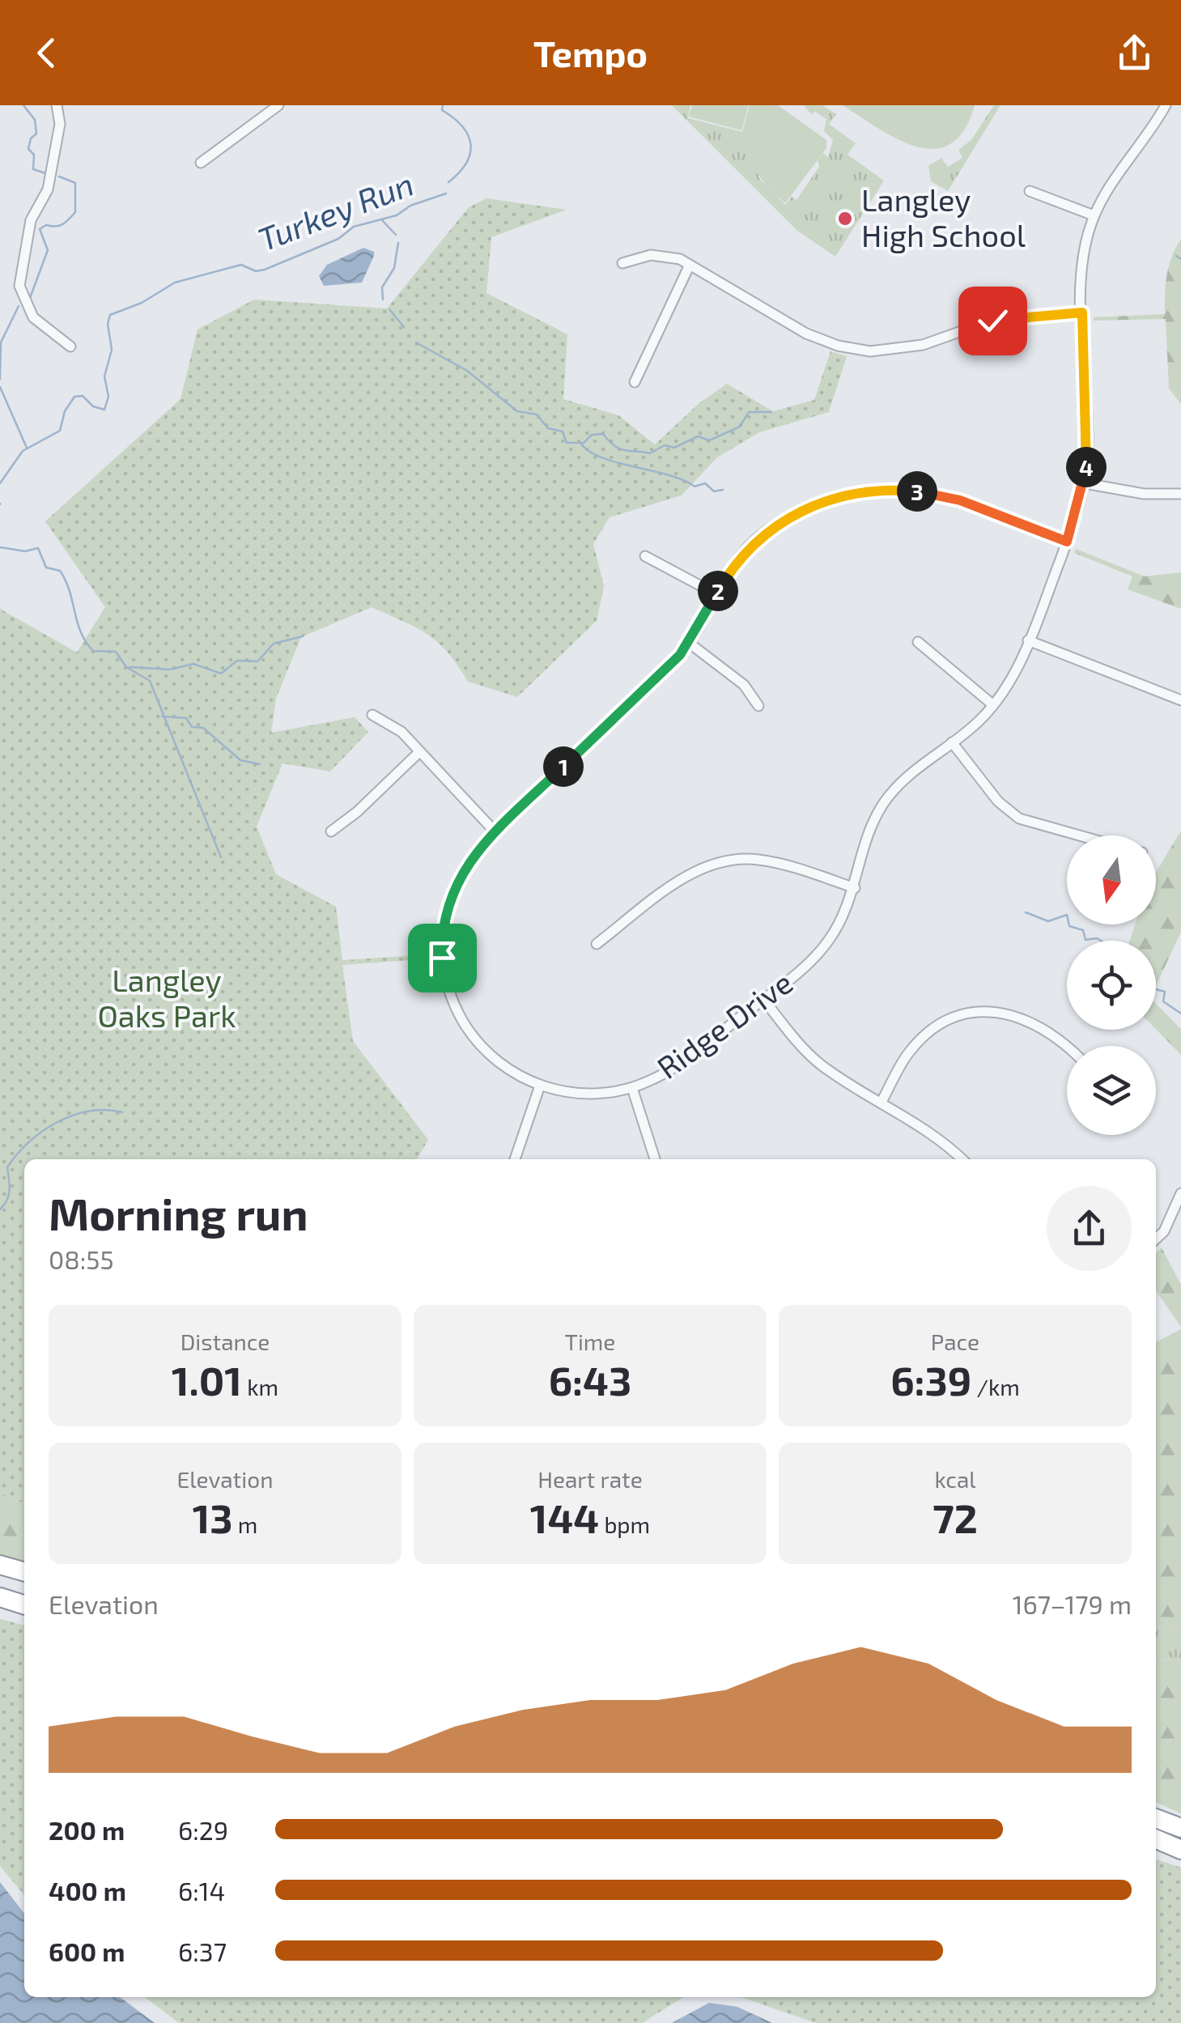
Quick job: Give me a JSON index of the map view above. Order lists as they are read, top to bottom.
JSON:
{
  "streets": {
    "street": ["Ridge Drive"]
  },
  "water": ["Turkey Run"],
  "parks": ["Langley Oaks Park"],
  "places": ["Langley High School"],
  "north": "bottom",
  "page": {
    "header": "Tempo",
    "pins": [
      "4",
      "3",
      "2",
      "1"
    ],
    "heading": ["Morning run", "08:55"],
    "stats": [
      ["Distance", "1.01 km"],
      ["Time", "6:43"],
      ["Pace", "6:39 /km"],
      ["Elevation", "13 m"],
      ["Heart rate", "144 bpm"],
      ["kcal", "72"]
    ],
    "chart": ["Elevation", "167–179 m"],
    "list": [
      {
        "name": "200 m",
        "note": "6:29"
      },
      {
        "name": "400 m",
        "note": "6:14"
      },
      {
        "name": "600 m",
        "note": "6:37"
      }
    ]
  }
}
